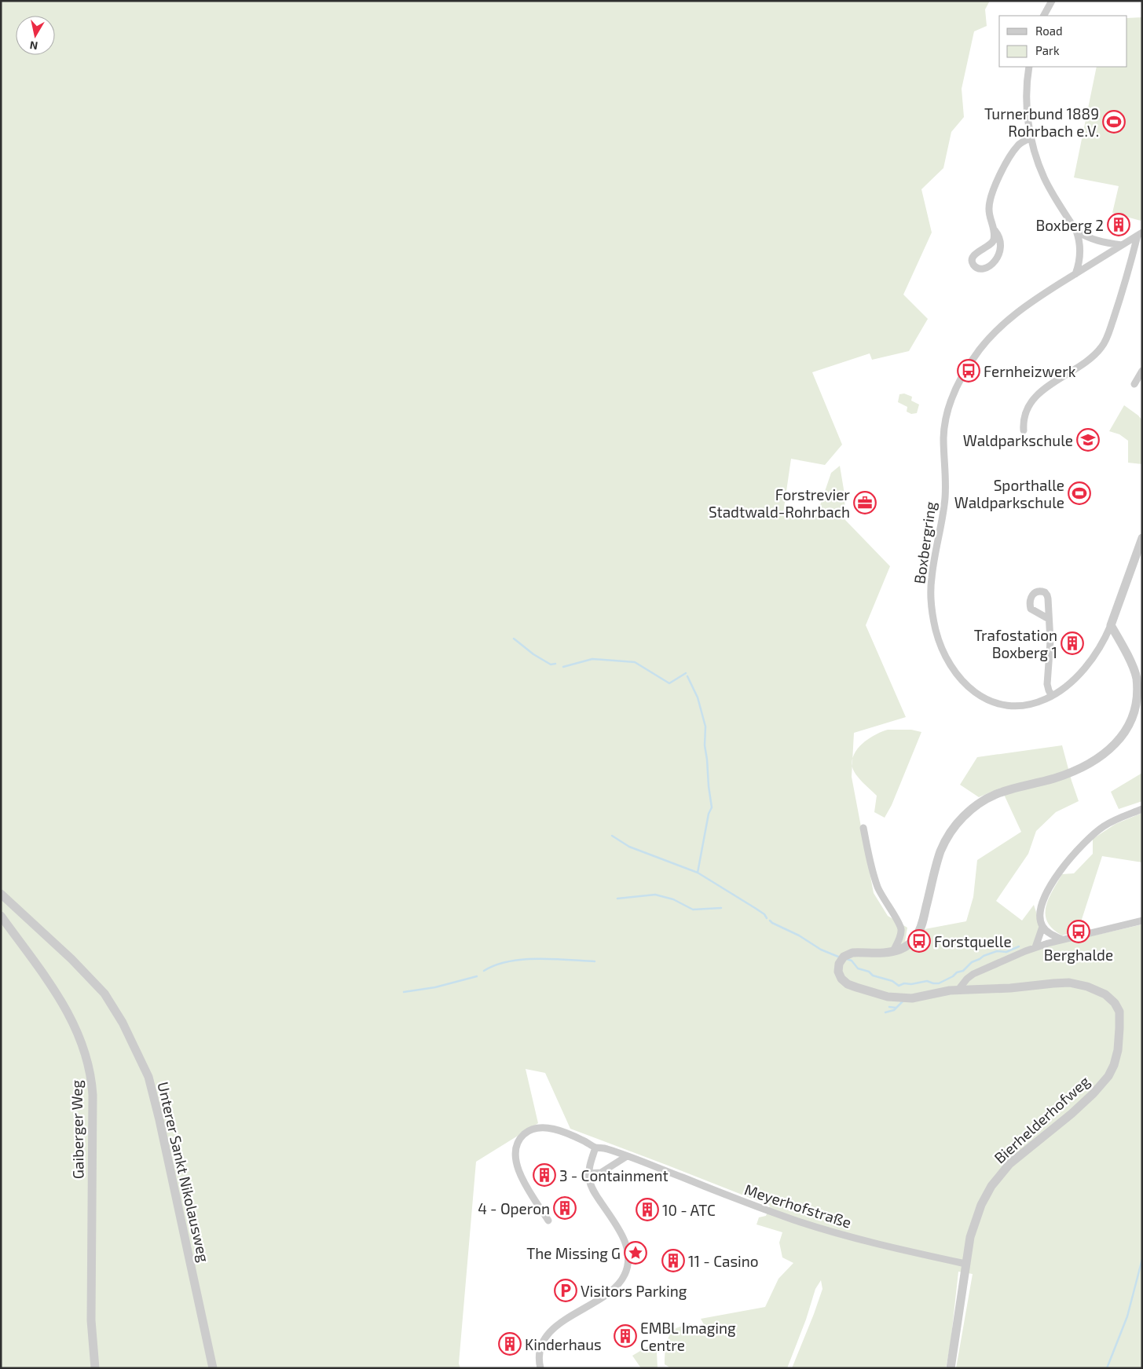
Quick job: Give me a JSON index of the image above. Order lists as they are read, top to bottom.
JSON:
{
  "streets": {
    "street": [
      "Boxbergring",
      "Bierhelderhofweg",
      "Gaiberger Weg",
      "Unterer Sankt Nikolausweg",
      "Meyerhofstraße"
    ]
  },
  "crossings": [
    ["Bierhelderhofweg", "Meyerhofstraße"]
  ],
  "places": {
    "sports": ["Turnerbund 1889 Rohrbach e.V.", "Sporthalle Waldparkschule"],
    "building": [
      "Boxberg 2",
      "Trafostation Boxberg 1",
      "3 - Containment",
      "4 - Operon",
      "10 - ATC",
      "11 - Casino",
      "EMBL Imaging Centre",
      "Kinderhaus"
    ],
    "bus stop": ["Fernheizwerk", "Berghalde", "Forstquelle"],
    "school or university": ["Waldparkschule"],
    "office": ["Forstrevier Stadtwald-Rohrbach"],
    "place": ["The Missing G"],
    "parking": ["Visitors Parking"]
  },
  "legend": ["Road", "Park"],
  "north": "bottom"
}
